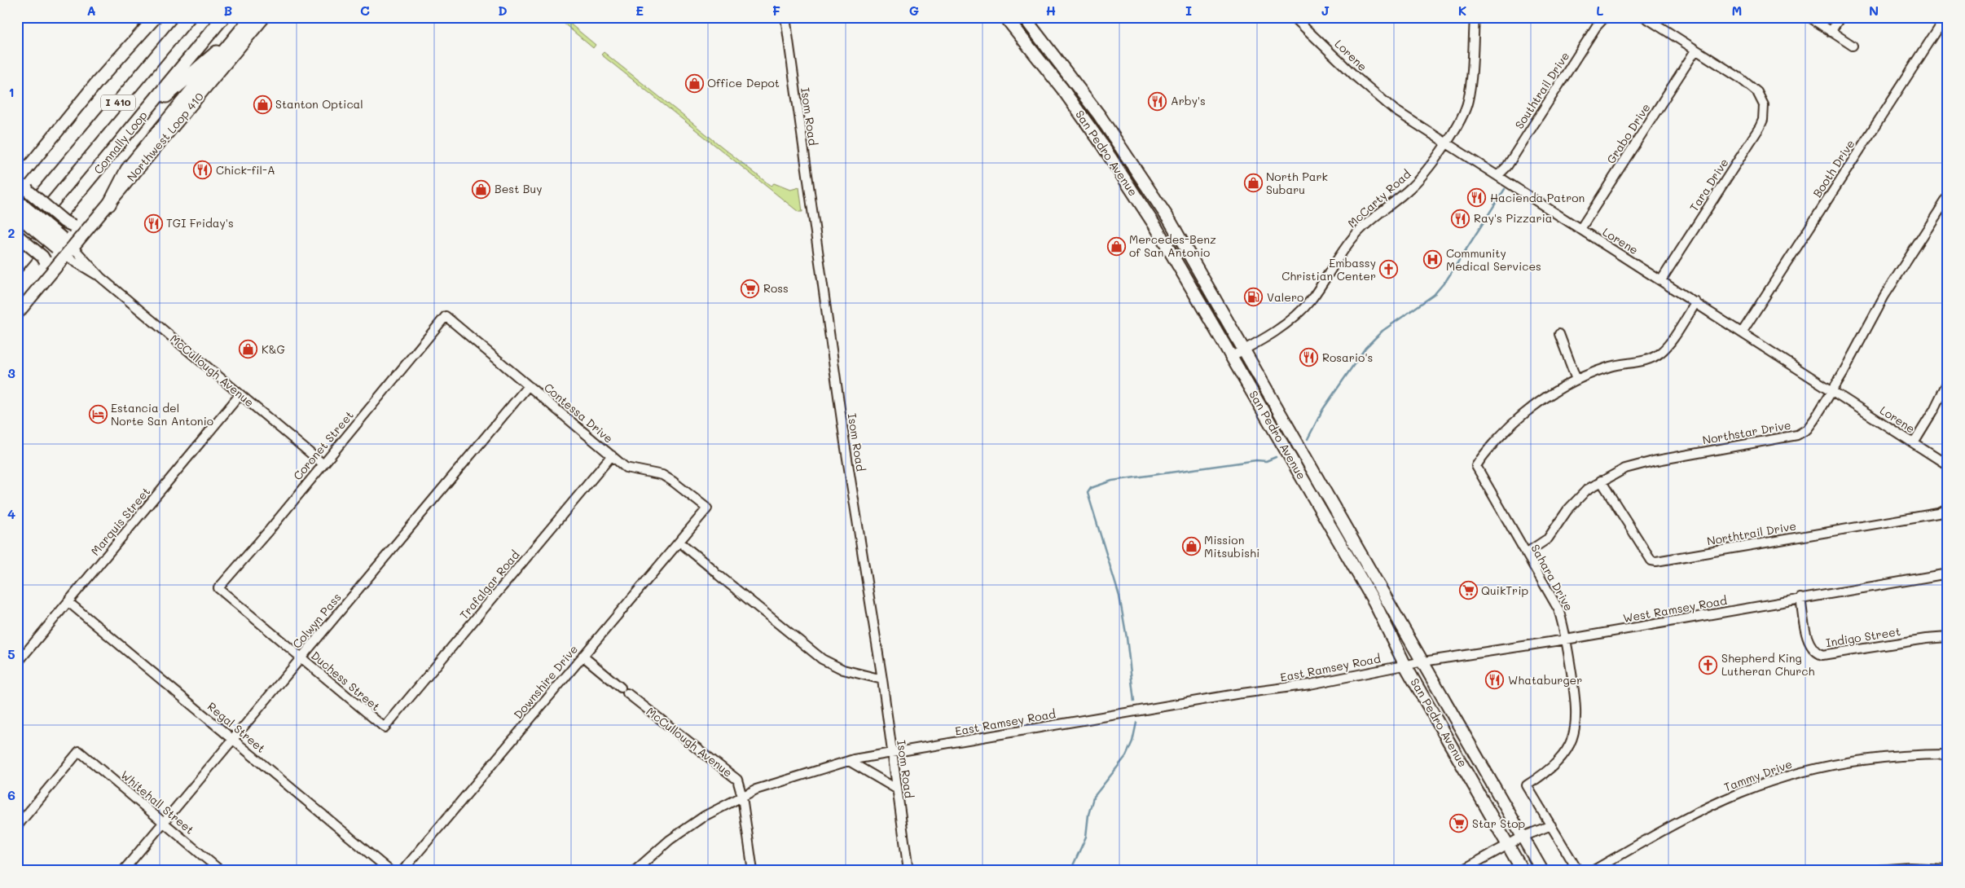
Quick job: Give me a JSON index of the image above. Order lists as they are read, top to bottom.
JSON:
{
  "streets": {
    "highway": ["I 410", "Connally Loop"],
    "main road": ["Northwest Loop 410", "San Pedro Avenue", "McCullough Avenue"],
    "street": [
      "Lorene",
      "Southtrail Drive",
      "Isom Road",
      "Grabo Drive",
      "Booth Drive",
      "Tara Drive",
      "McCarty Road",
      "Contessa Drive",
      "Northstar Drive",
      "Coronet Street",
      "Marquis Street",
      "Northtrail Drive",
      "Sahara Drive",
      "Trafalgar Road",
      "West Ramsey Road",
      "Colwyn Pass",
      "Indigo Street",
      "East Ramsey Road",
      "Duchess Street",
      "Downshire Drive",
      "Regal Street",
      "Tammy Drive",
      "Whitehall Street"
    ]
  },
  "crossings": [
    ["Lorene", "Southtrail Drive"],
    ["Lorene", "Grabo Drive"],
    ["Lorene", "Booth Drive"],
    ["Lorene", "Tara Drive"],
    ["Lorene", "McCarty Road"],
    ["Lorene", "Northstar Drive"],
    ["Isom Road", "East Ramsey Road"],
    ["Grabo Drive", "Tara Drive"],
    ["Northwest Loop 410", "McCullough Avenue"],
    ["San Pedro Avenue", "McCarty Road"],
    ["San Pedro Avenue", "West Ramsey Road"],
    ["San Pedro Avenue", "East Ramsey Road"],
    ["McCullough Avenue", "Coronet Street"],
    ["McCullough Avenue", "Marquis Street"],
    ["McCullough Avenue", "East Ramsey Road"],
    ["McCullough Avenue", "Downshire Drive"],
    ["Contessa Drive", "Coronet Street"],
    ["Contessa Drive", "Trafalgar Road"],
    ["Contessa Drive", "Colwyn Pass"],
    ["Contessa Drive", "Downshire Drive"],
    ["Northstar Drive", "Northtrail Drive"],
    ["Northstar Drive", "Sahara Drive"],
    ["Coronet Street", "Duchess Street"],
    ["Marquis Street", "Regal Street"],
    ["Sahara Drive", "West Ramsey Road"],
    ["Trafalgar Road", "Duchess Street"],
    ["West Ramsey Road", "Indigo Street"],
    ["West Ramsey Road", "East Ramsey Road"],
    ["Colwyn Pass", "Duchess Street"],
    ["Colwyn Pass", "Regal Street"],
    ["Colwyn Pass", "Whitehall Street"]
  ],
  "places": {
    "shop": [
      "Office Depot",
      "Stanton Optical",
      "North Park Subaru",
      "Best Buy",
      "Mercedes-Benz of San Antonio",
      "K&G",
      "Mission Mitsubishi"
    ],
    "restaurant": [
      "Arby's",
      "Chick-fil-A",
      "Hacienda Patron",
      "Ray's Pizzaria",
      "TGI Friday's",
      "Rosario's",
      "Whataburger"
    ],
    "hospital": ["Community Medical Services"],
    "church": ["Embassy Christian Center", "Shepherd King Lutheran Church"],
    "supermarket": ["Ross", "QuikTrip", "Star Stop"],
    "fuel station": ["Valero"],
    "hotel": ["Estancia del Norte San Antonio"]
  },
  "grid": {
    "columns": [
      "A",
      "B",
      "C",
      "D",
      "E",
      "F",
      "G",
      "H",
      "I",
      "J",
      "K",
      "L",
      "M",
      "N"
    ],
    "rows": [
      "1",
      "2",
      "3",
      "4",
      "5",
      "6"
    ]
  }
}
